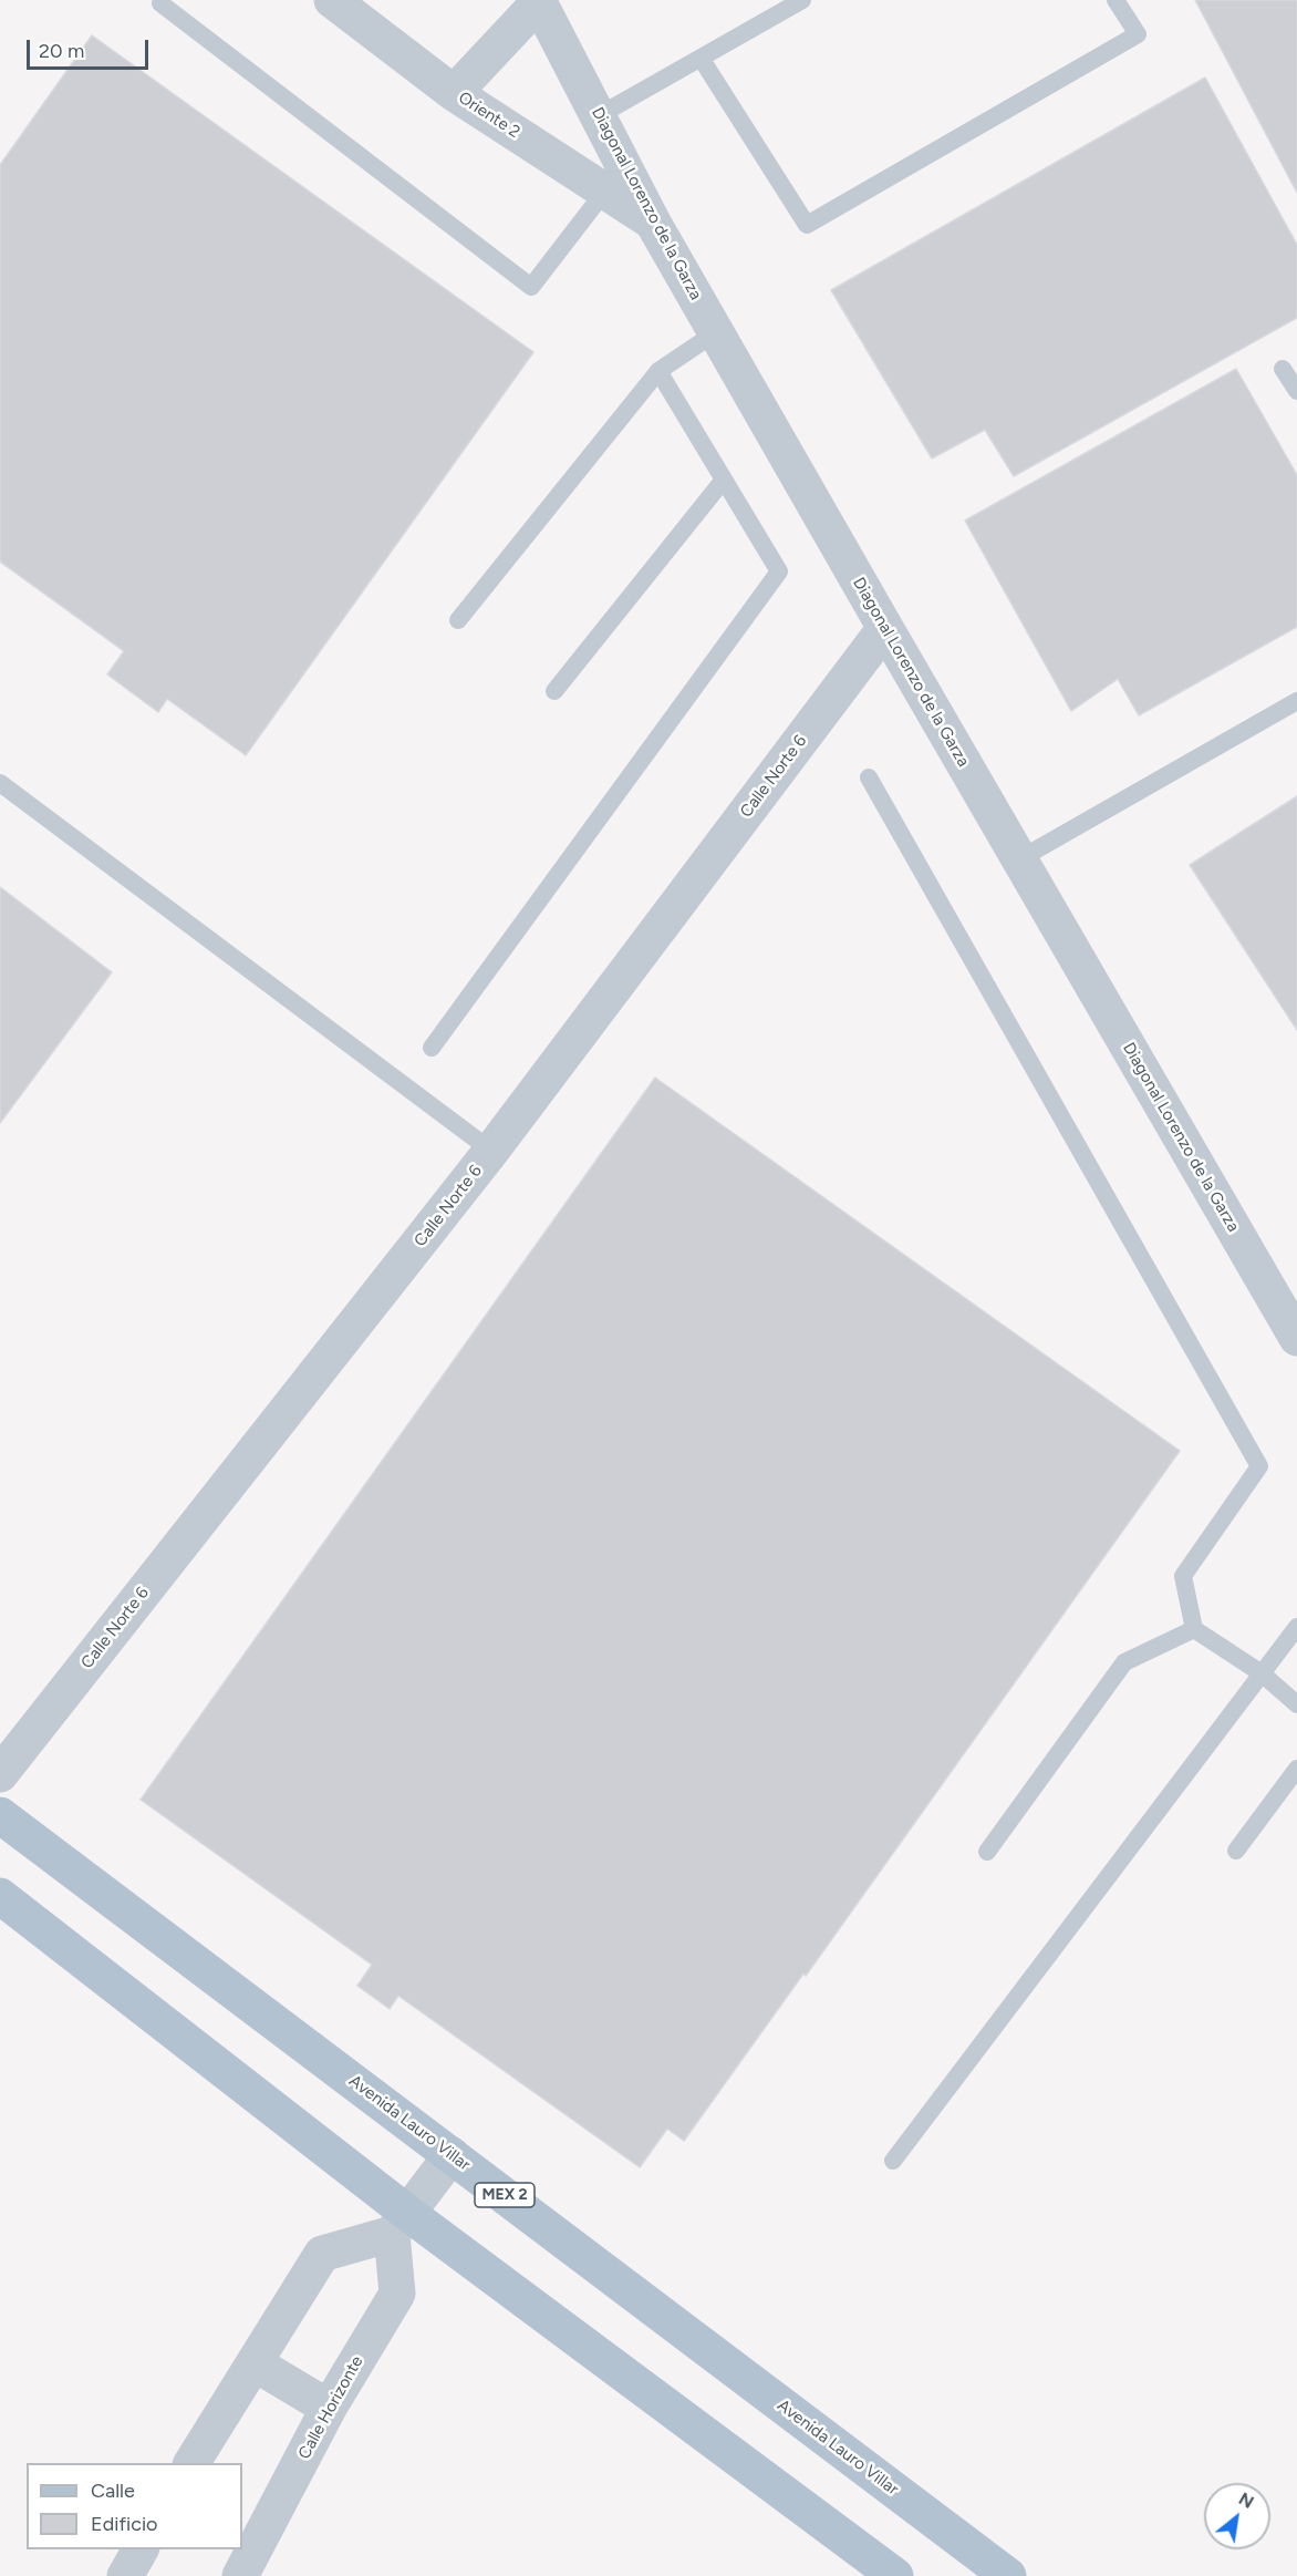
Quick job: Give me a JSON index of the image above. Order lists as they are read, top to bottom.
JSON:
{
  "streets": {
    "main road": ["Avenida Lauro Villar", "MEX 2"],
    "street": [
      "Oriente 2",
      "Diagonal Lorenzo de la Garza",
      "Calle Norte 6",
      "Calle Horizonte"
    ]
  },
  "crossings": [
    ["Oriente 2", "Diagonal Lorenzo de la Garza"],
    ["Diagonal Lorenzo de la Garza", "Calle Norte 6"]
  ],
  "legend": ["Calle", "Edificio"],
  "scale_bar": "20 m",
  "north": "top right"
}
